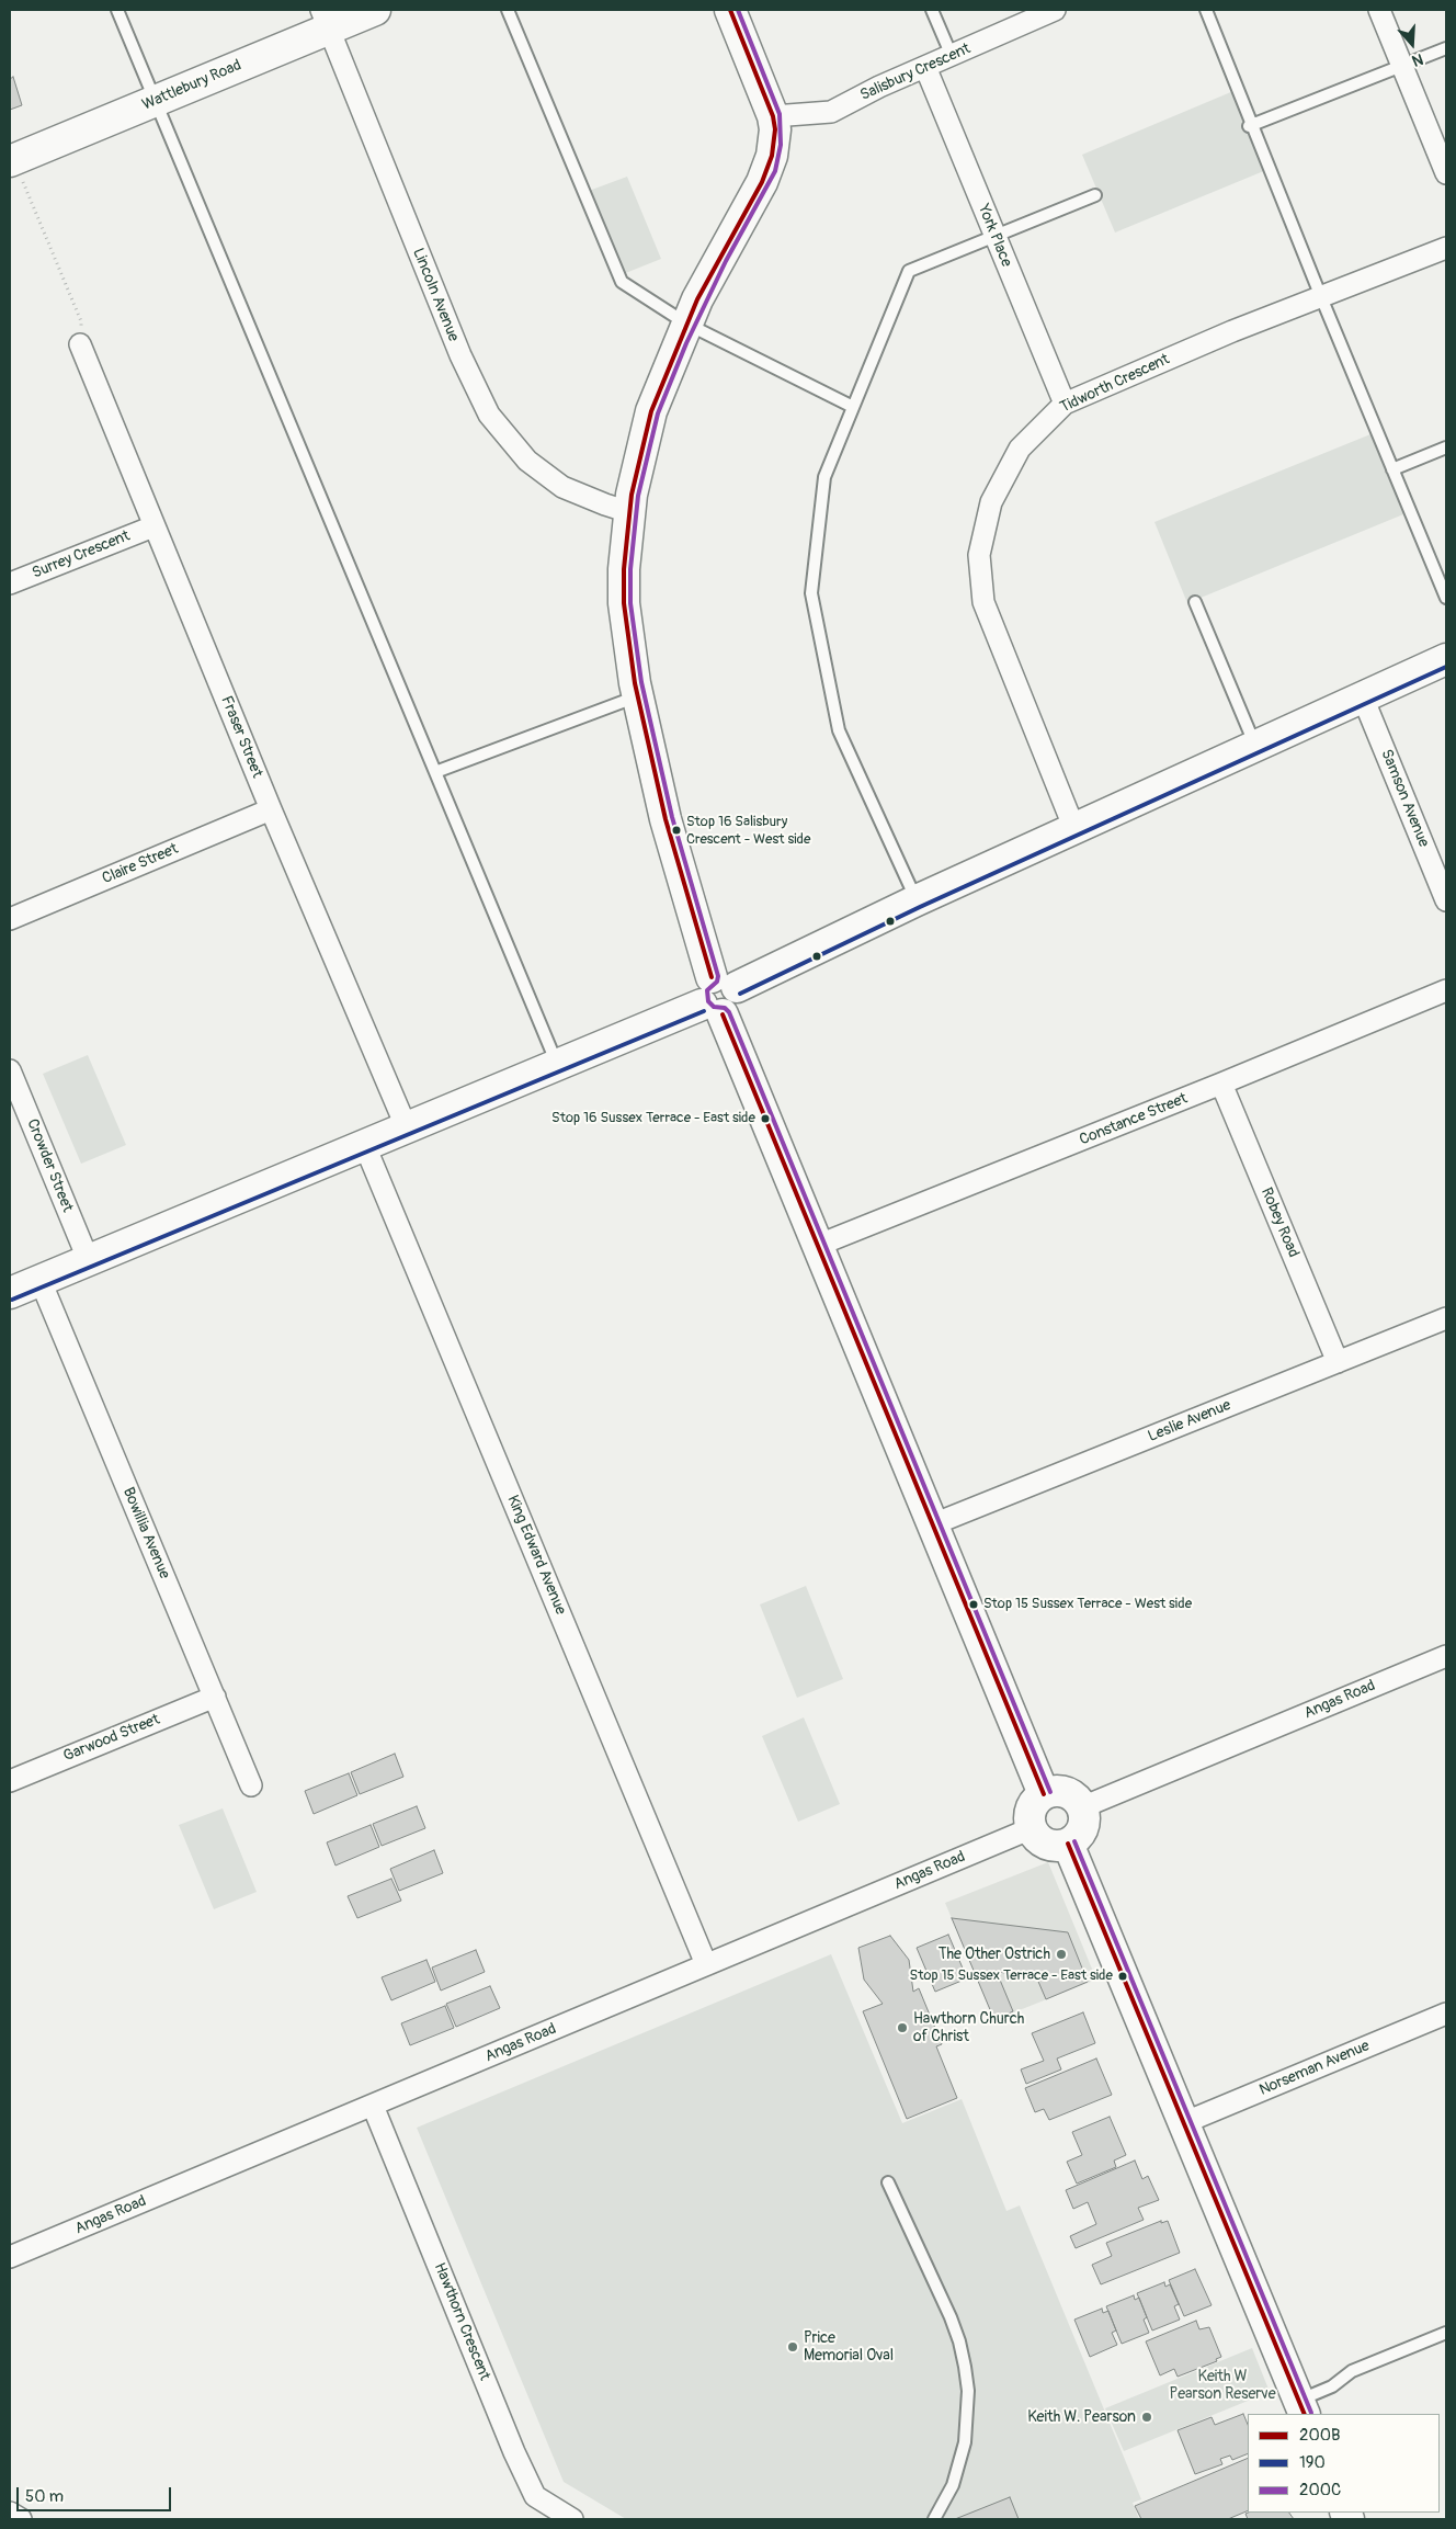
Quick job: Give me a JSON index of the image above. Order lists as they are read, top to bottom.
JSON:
{
  "streets": {
    "street": [
      "Salisbury Crescent",
      "Wattlebury Road",
      "York Place",
      "Lincoln Avenue",
      "Tidworth Crescent",
      "Surrey Crescent",
      "Fraser Street",
      "Samson Avenue",
      "Claire Street",
      "Constance Street",
      "Crowder Street",
      "Robey Road",
      "Leslie Avenue",
      "Bowillia Avenue",
      "King Edward Avenue",
      "Angas Road",
      "Garwood Street",
      "Norseman Avenue",
      "Hawthorn Crescent"
    ]
  },
  "crossings": [
    ["Salisbury Crescent", "York Place"],
    ["Wattlebury Road", "Lincoln Avenue"],
    ["York Place", "Tidworth Crescent"],
    ["Surrey Crescent", "Fraser Street"],
    ["Fraser Street", "Claire Street"],
    ["Constance Street", "Robey Road"],
    ["Robey Road", "Leslie Avenue"],
    ["Bowillia Avenue", "Garwood Street"],
    ["King Edward Avenue", "Angas Road"],
    ["Angas Road", "Hawthorn Crescent"]
  ],
  "parks": ["Keith W Pearson Reserve"],
  "places": [
    "Stop 16 Salisbury Crescent - West side",
    "Stop 16 Sussex Terrace - East side",
    "Stop 15 Sussex Terrace - West side",
    "The Other Ostrich",
    "Stop 15 Sussex Terrace - East side",
    "Hawthorn Church of Christ",
    "Price Memorial Oval",
    "Keith W. Pearson"
  ],
  "lines": ["transit line 200B", "transit line 200C", "transit line 190"],
  "legend": ["200B", "190", "200C"],
  "scale_bar": "50 m",
  "north": "bottom"
}
